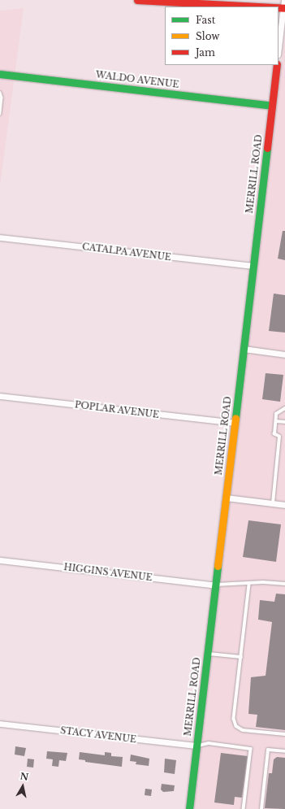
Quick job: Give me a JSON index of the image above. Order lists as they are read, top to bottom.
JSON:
{
  "streets": {
    "street": [
      "WALDO AVENUE",
      "MERRILL ROAD",
      "CATALPA AVENUE",
      "POPLAR AVENUE",
      "HIGGINS AVENUE",
      "STACY AVENUE"
    ]
  },
  "crossings": [
    ["WALDO AVENUE", "MERRILL ROAD"],
    ["MERRILL ROAD", "CATALPA AVENUE"],
    ["MERRILL ROAD", "POPLAR AVENUE"],
    ["MERRILL ROAD", "HIGGINS AVENUE"],
    ["MERRILL ROAD", "STACY AVENUE"]
  ],
  "legend": ["Fast", "Slow", "Jam"],
  "north": "top"
}
